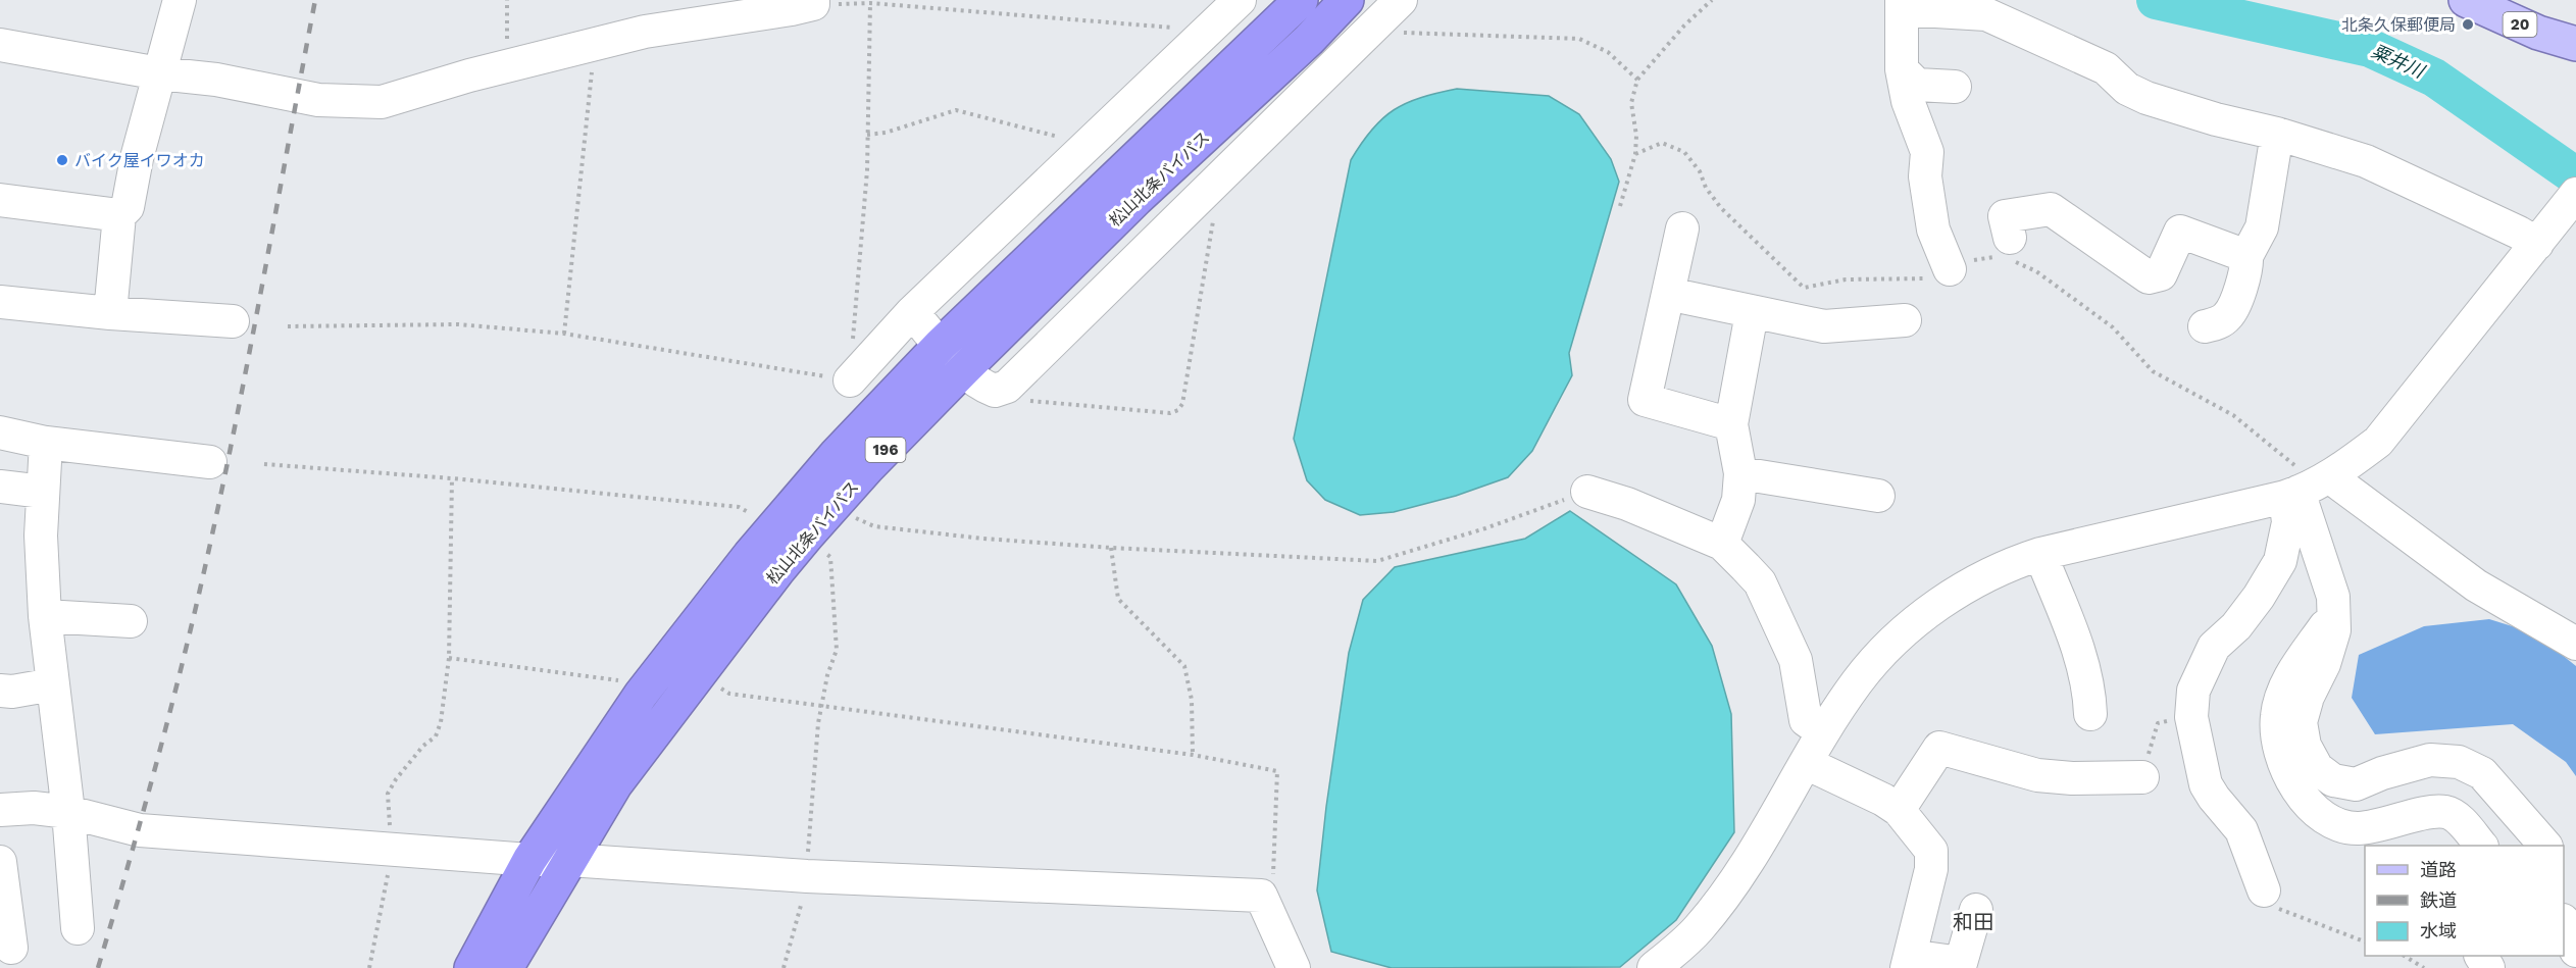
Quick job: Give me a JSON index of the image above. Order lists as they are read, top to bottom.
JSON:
{
  "streets": {
    "highway": ["松山北条バイパス", "196"],
    "main road": ["20"]
  },
  "districts": ["和田"],
  "water": ["粟井川"],
  "places": ["北条久保郵便局", "バイク屋イワオカ"],
  "legend": ["道路", "鉄道", "水域"]
}
